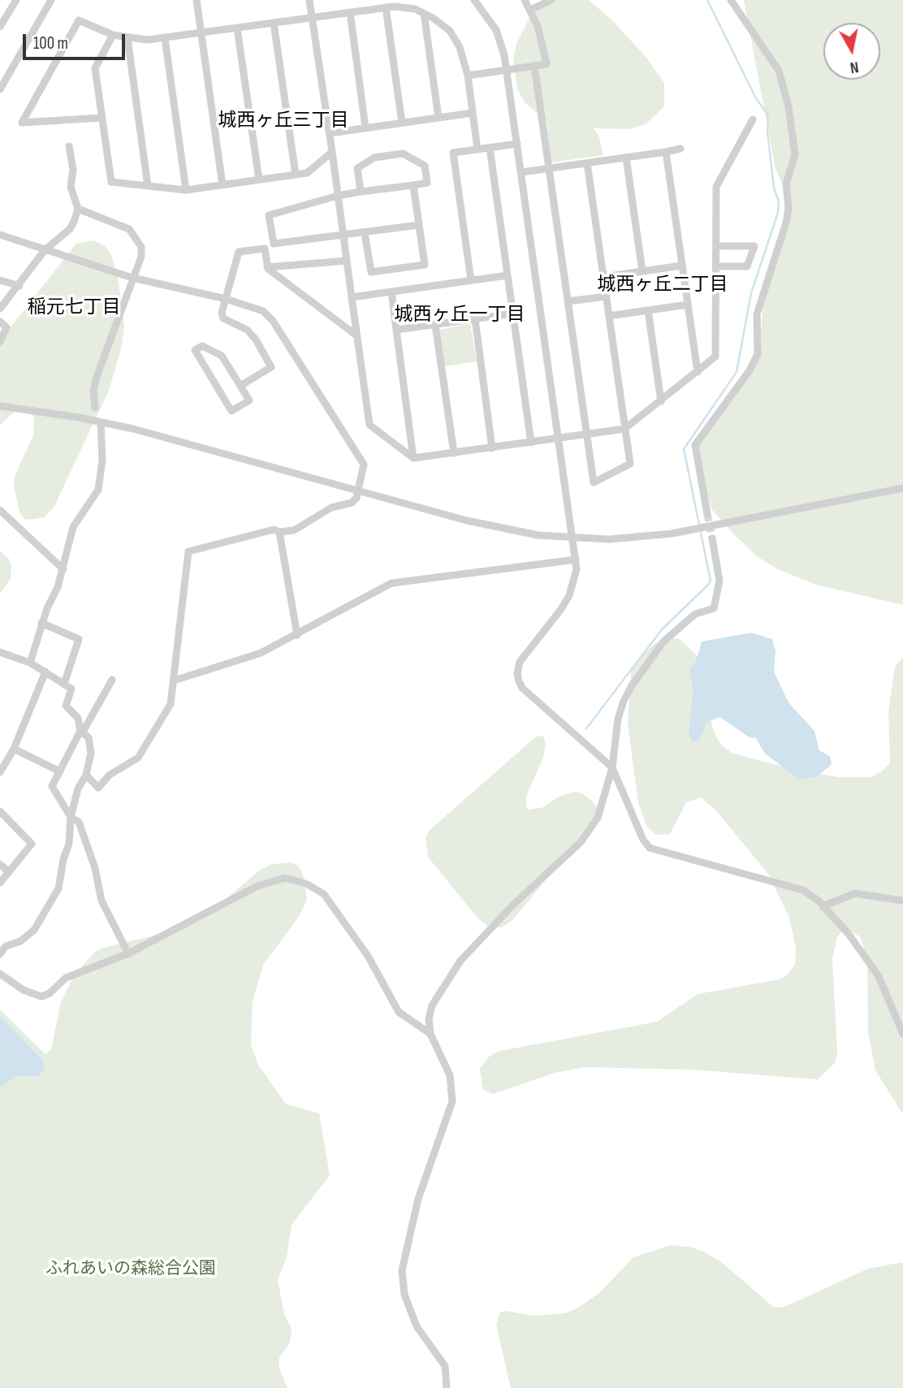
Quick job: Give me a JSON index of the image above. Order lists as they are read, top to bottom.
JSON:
{
  "districts": [
    "城西ヶ丘三丁目",
    "城西ヶ丘二丁目",
    "稲元七丁目",
    "城西ヶ丘一丁目"
  ],
  "parks": ["ふれあいの森総合公園"],
  "scale_bar": "100 m",
  "north": "bottom"
}
